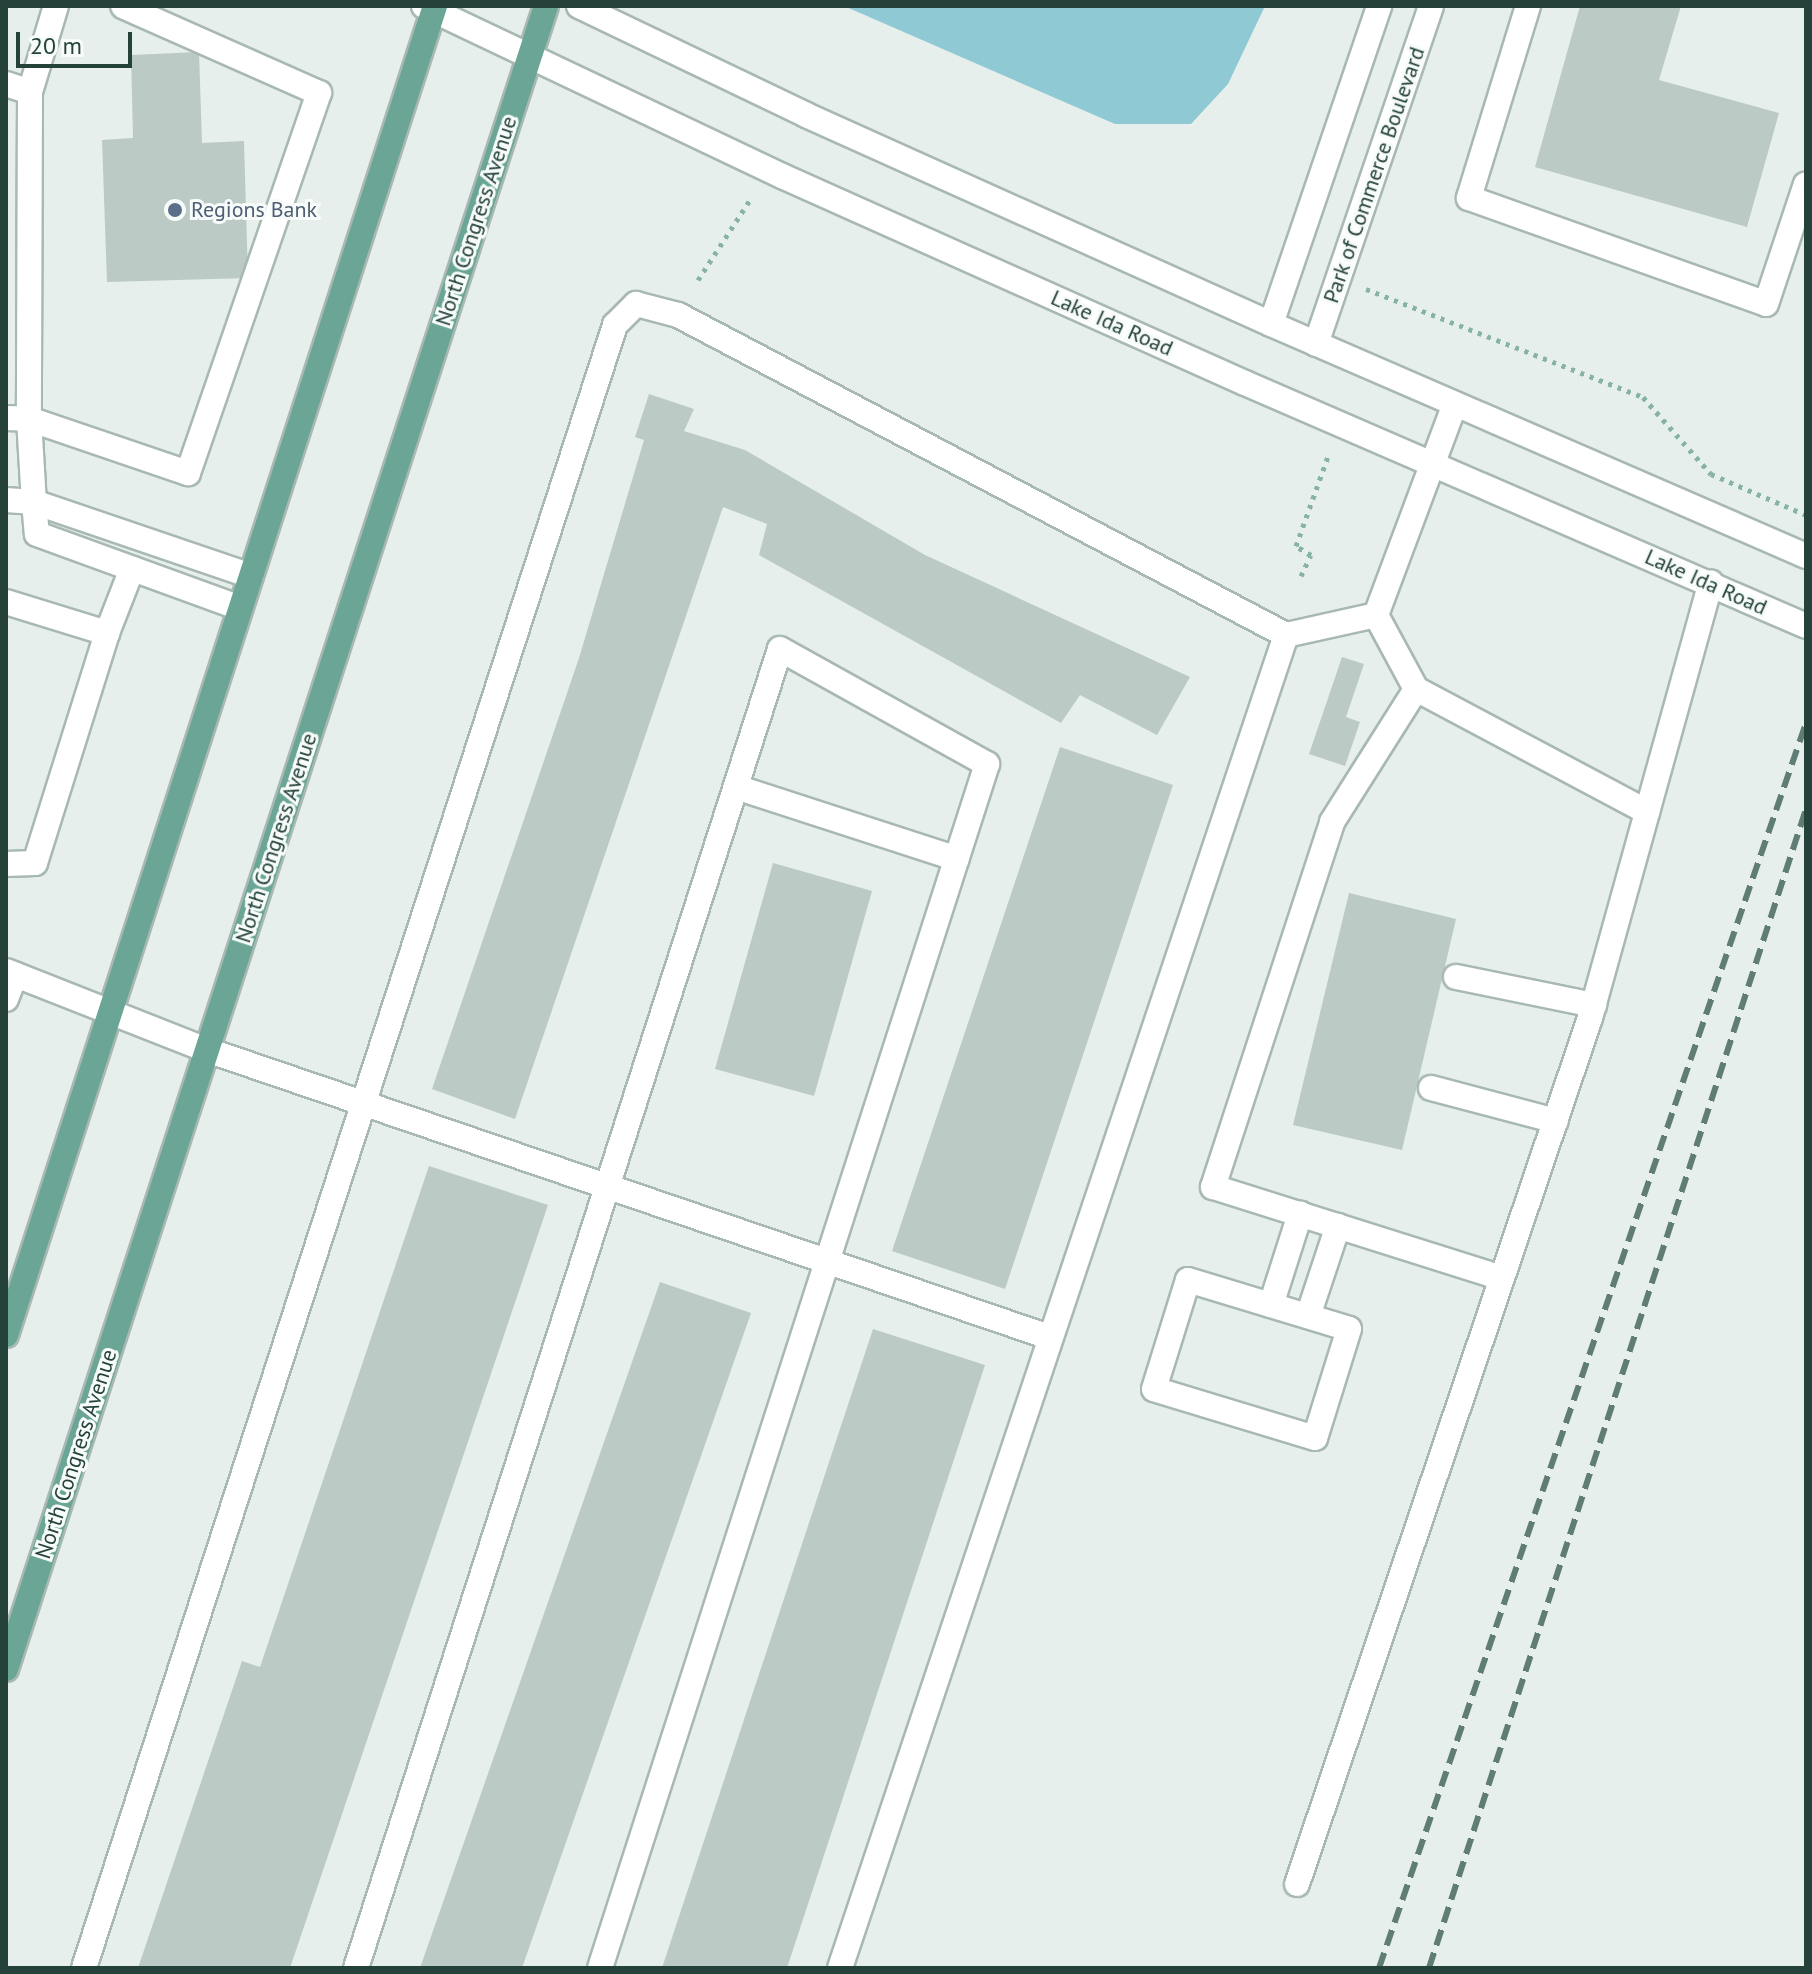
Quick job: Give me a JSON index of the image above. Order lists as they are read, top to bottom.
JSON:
{
  "streets": {
    "main road": ["North Congress Avenue"],
    "street": ["Park of Commerce Boulevard", "Lake Ida Road"]
  },
  "crossings": [
    ["North Congress Avenue", "Lake Ida Road"]
  ],
  "places": ["Regions Bank"],
  "scale_bar": "20 m"
}
